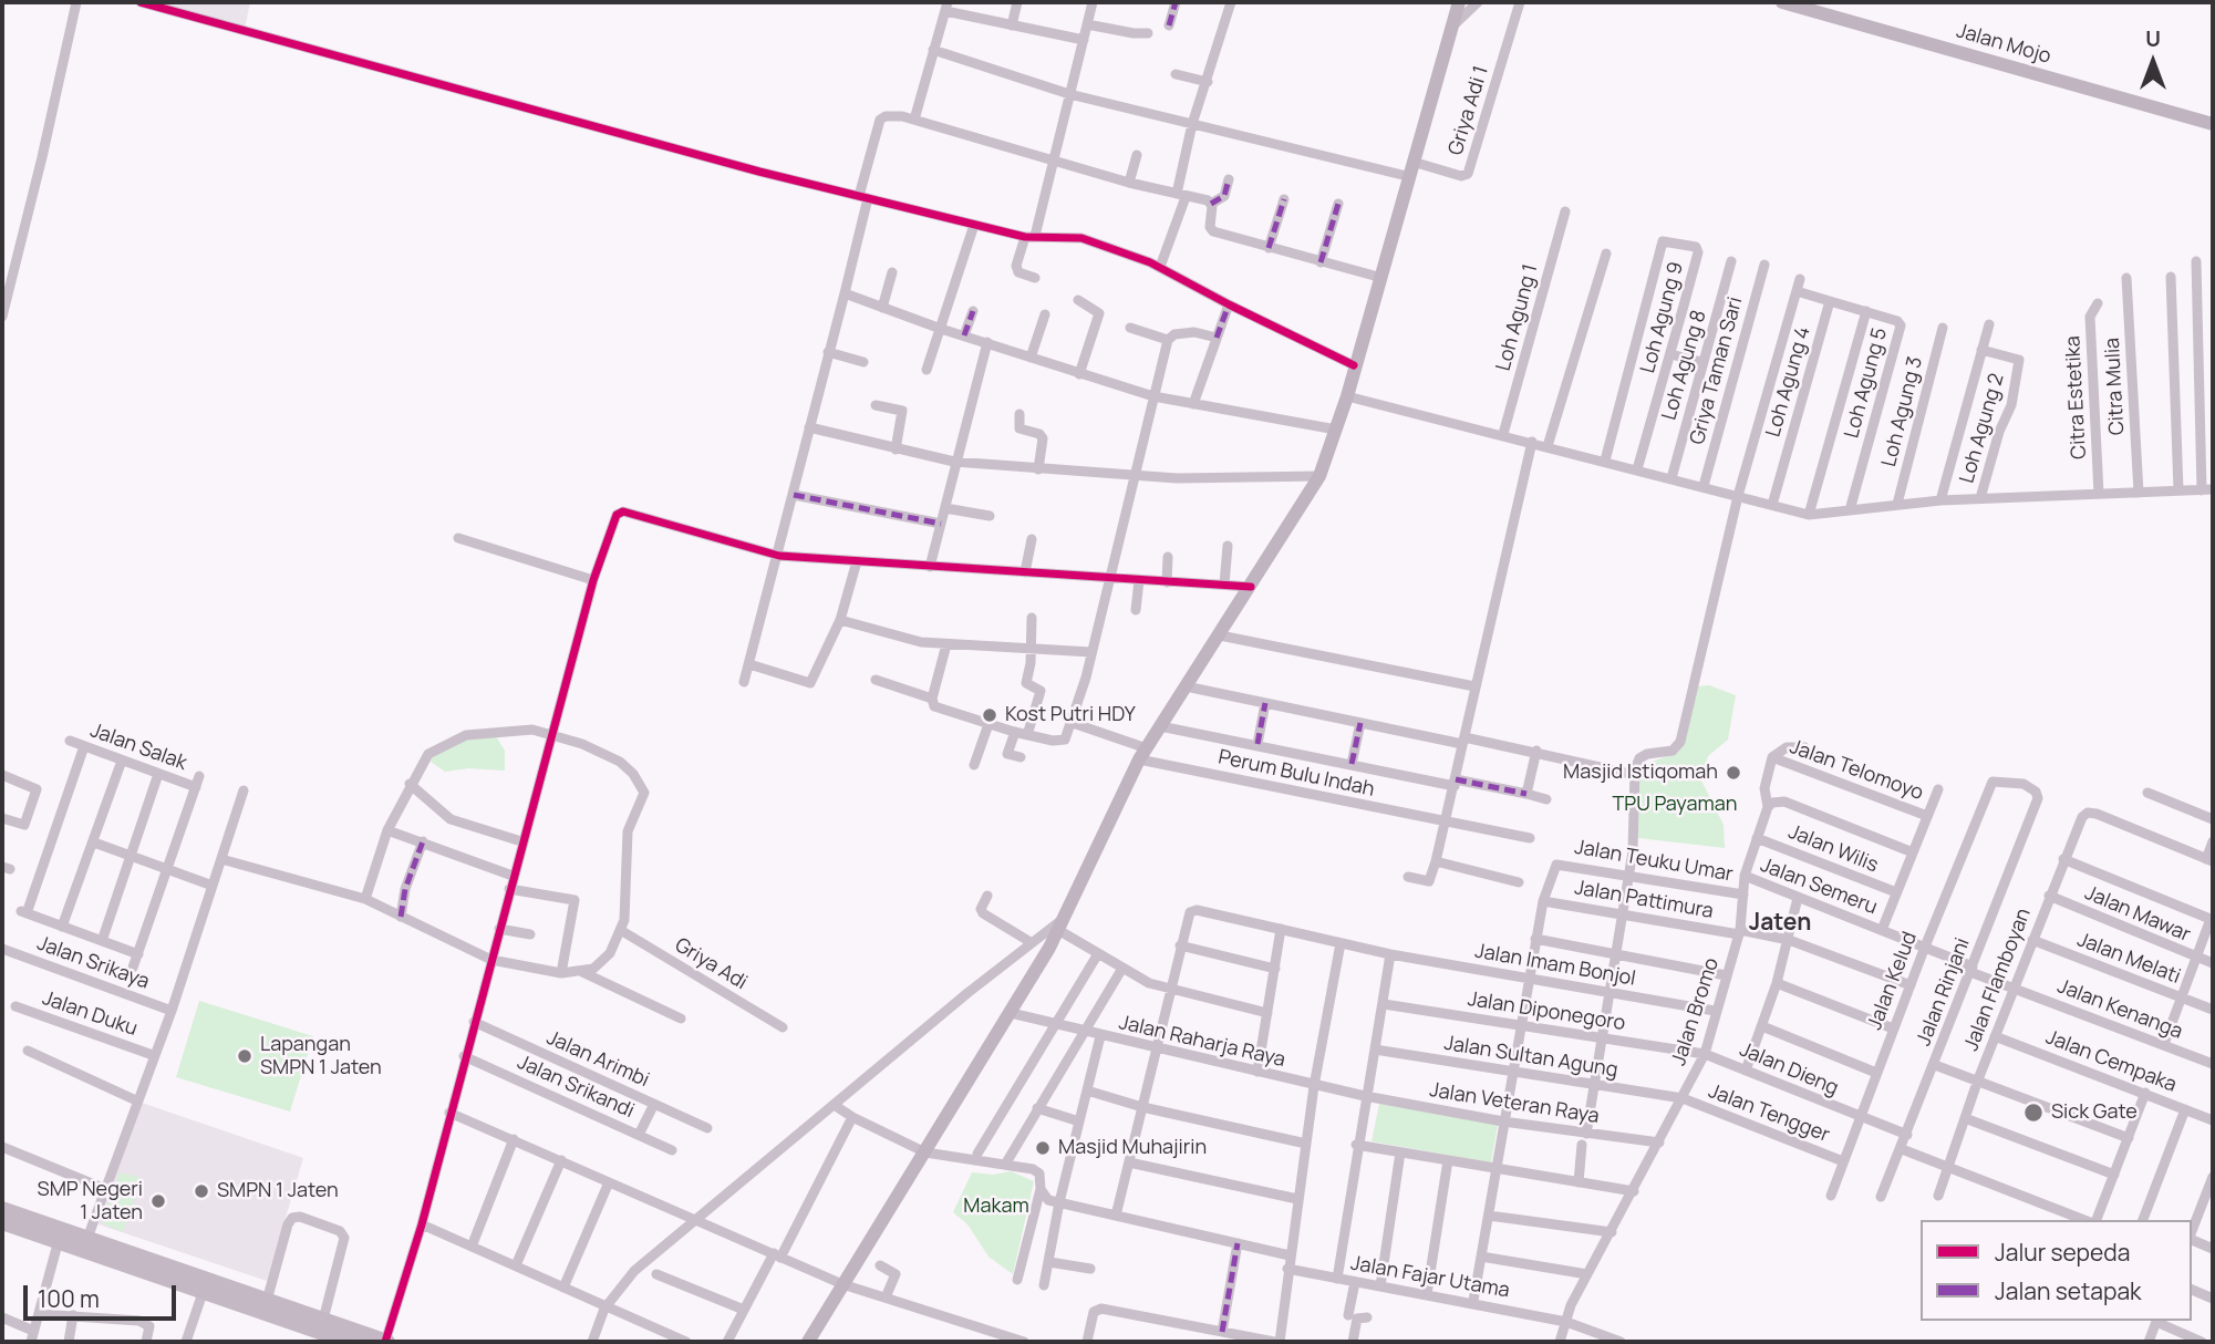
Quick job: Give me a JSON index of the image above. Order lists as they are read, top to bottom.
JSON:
{
  "streets": {
    "main road": ["Jalan Mojo"],
    "street": [
      "Griya Adi 1",
      "Loh Agung 1",
      "Loh Agung 9",
      "Loh Agung 8",
      "Griya Taman Sari",
      "Loh Agung 4",
      "Loh Agung 5",
      "Citra Mulia",
      "Citra Estetika",
      "Loh Agung 3",
      "Loh Agung 2",
      "Jalan Salak",
      "Jalan Telomoyo",
      "Perum Bulu Indah",
      "Jalan Wilis",
      "Jalan Teuku Umar",
      "Jalan Semeru",
      "Jalan Pattimura",
      "Jalan Mawar",
      "Jalan Melati",
      "Jalan Srikaya",
      "Griya Adi",
      "Jalan Imam Bonjol",
      "Jalan Flamboyan",
      "Jalan Kelud",
      "Jalan Rinjani",
      "Jalan Kenanga",
      "Jalan Diponegoro",
      "Jalan Bromo",
      "Jalan Duku",
      "Jalan Raharja Raya",
      "Jalan Sultan Agung",
      "Jalan Arimbi",
      "Jalan Cempaka",
      "Jalan Dieng",
      "Jalan Srikandi",
      "Jalan Veteran Raya",
      "Jalan Tengger",
      "Jalan Fajar Utama"
    ]
  },
  "crossings": [
    ["Jalan Telomoyo", "Jalan Bromo"],
    ["Jalan Wilis", "Jalan Bromo"],
    ["Jalan Teuku Umar", "Jalan Pattimura"],
    ["Jalan Teuku Umar", "Jalan Bromo"],
    ["Jalan Semeru", "Jalan Kelud"],
    ["Jalan Semeru", "Jalan Kenanga"],
    ["Jalan Semeru", "Jalan Bromo"],
    ["Jalan Pattimura", "Jalan Kelud"],
    ["Jalan Pattimura", "Jalan Bromo"],
    ["Jalan Mawar", "Jalan Flamboyan"],
    ["Jalan Melati", "Jalan Flamboyan"],
    ["Jalan Imam Bonjol", "Jalan Bromo"],
    ["Jalan Flamboyan", "Jalan Kenanga"],
    ["Jalan Flamboyan", "Jalan Cempaka"],
    ["Jalan Kelud", "Jalan Rinjani"],
    ["Jalan Kelud", "Jalan Kenanga"],
    ["Jalan Kelud", "Jalan Dieng"],
    ["Jalan Kelud", "Jalan Tengger"],
    ["Jalan Rinjani", "Jalan Kenanga"],
    ["Jalan Rinjani", "Jalan Dieng"],
    ["Jalan Diponegoro", "Jalan Bromo"],
    ["Jalan Diponegoro", "Jalan Dieng"],
    ["Jalan Bromo", "Jalan Sultan Agung"],
    ["Jalan Bromo", "Jalan Dieng"],
    ["Jalan Bromo", "Jalan Veteran Raya"],
    ["Jalan Bromo", "Jalan Tengger"],
    ["Jalan Bromo", "Jalan Fajar Utama"],
    ["Jalan Raharja Raya", "Jalan Veteran Raya"],
    ["Jalan Sultan Agung", "Jalan Tengger"]
  ],
  "districts": ["Jaten"],
  "parks": ["TPU Payaman", "Makam"],
  "places": [
    "Kost Putri HDY",
    "Masjid Istiqomah",
    "Lapangan SMPN 1 Jaten",
    "Sick Gate",
    "Masjid Muhajirin",
    "SMPN 1 Jaten",
    "SMP Negeri 1 Jaten"
  ],
  "legend": ["Jalur sepeda", "Jalan setapak"],
  "scale_bar": "100 m",
  "north": "top"
}
